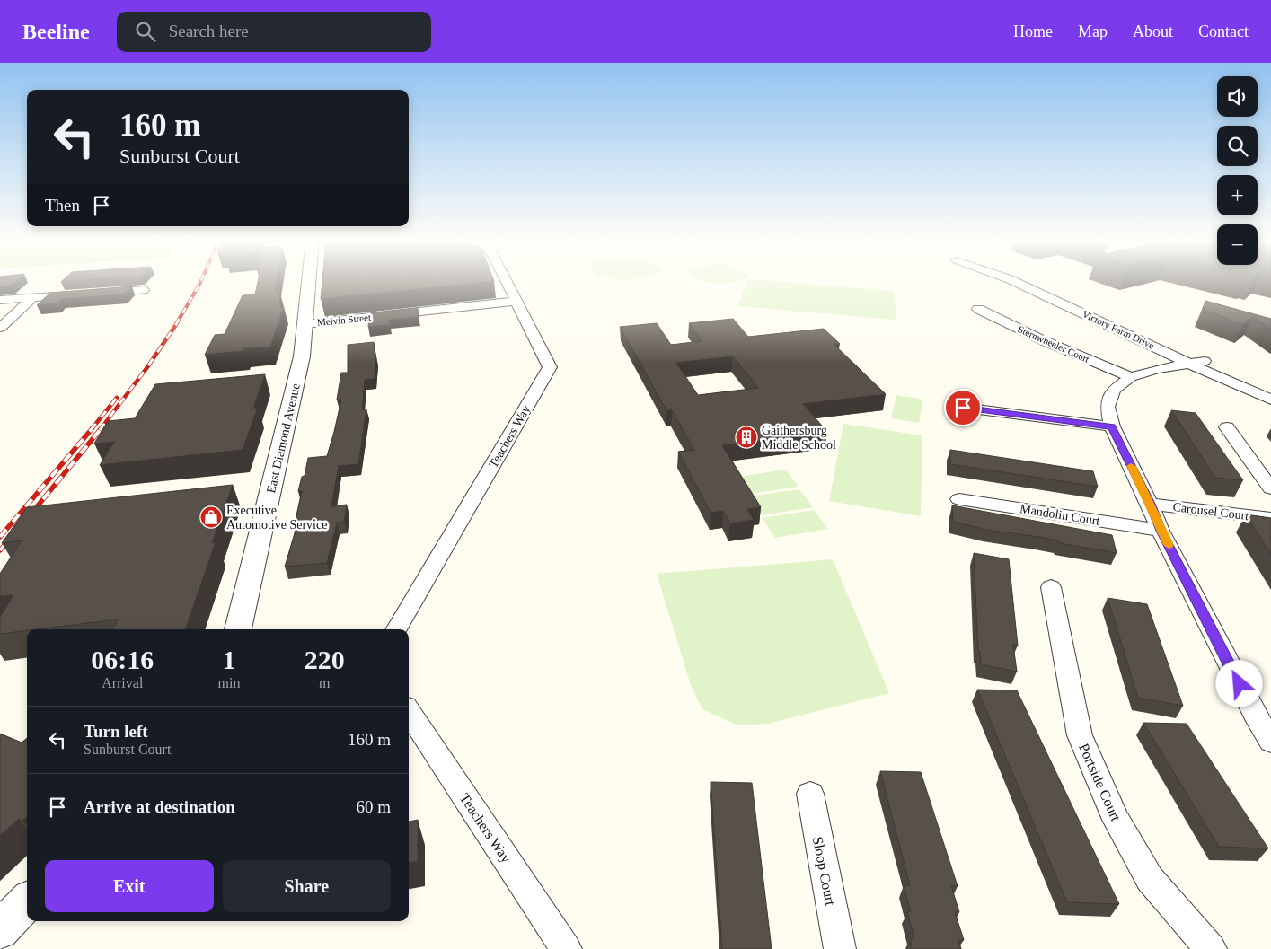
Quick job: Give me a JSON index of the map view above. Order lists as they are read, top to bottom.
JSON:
{
  "streets": {
    "street": [
      "Melvin Street",
      "Victory Farm Drive",
      "Sternwheeler Court",
      "Teachers Way",
      "East Diamond Avenue",
      "Carousel Court",
      "Mandolin Court",
      "Portside Court",
      "Sloop Court"
    ]
  },
  "crossings": [
    ["Melvin Street", "Teachers Way"],
    ["Melvin Street", "East Diamond Avenue"]
  ],
  "places": {
    "building": ["Gaithersburg Middle School"],
    "shop": ["Executive Automotive Service"]
  },
  "page": {
    "header": "Beeline",
    "search": "Search here",
    "nav": [
      "Home",
      "Map",
      "About",
      "Contact"
    ],
    "map_buttons": ["+", "−"],
    "turn": ["160 m", "Sunburst Court"],
    "then": "Then",
    "eta": [
      "06:16",
      "Arrival",
      "1",
      "min",
      "220",
      "m"
    ],
    "list": [
      {
        "name": "Turn left",
        "note": "Sunburst Court",
        "value": "160 m"
      },
      {
        "name": "Arrive at destination",
        "value": "60 m"
      }
    ],
    "buttons": ["Exit", "Share"]
  }
}
